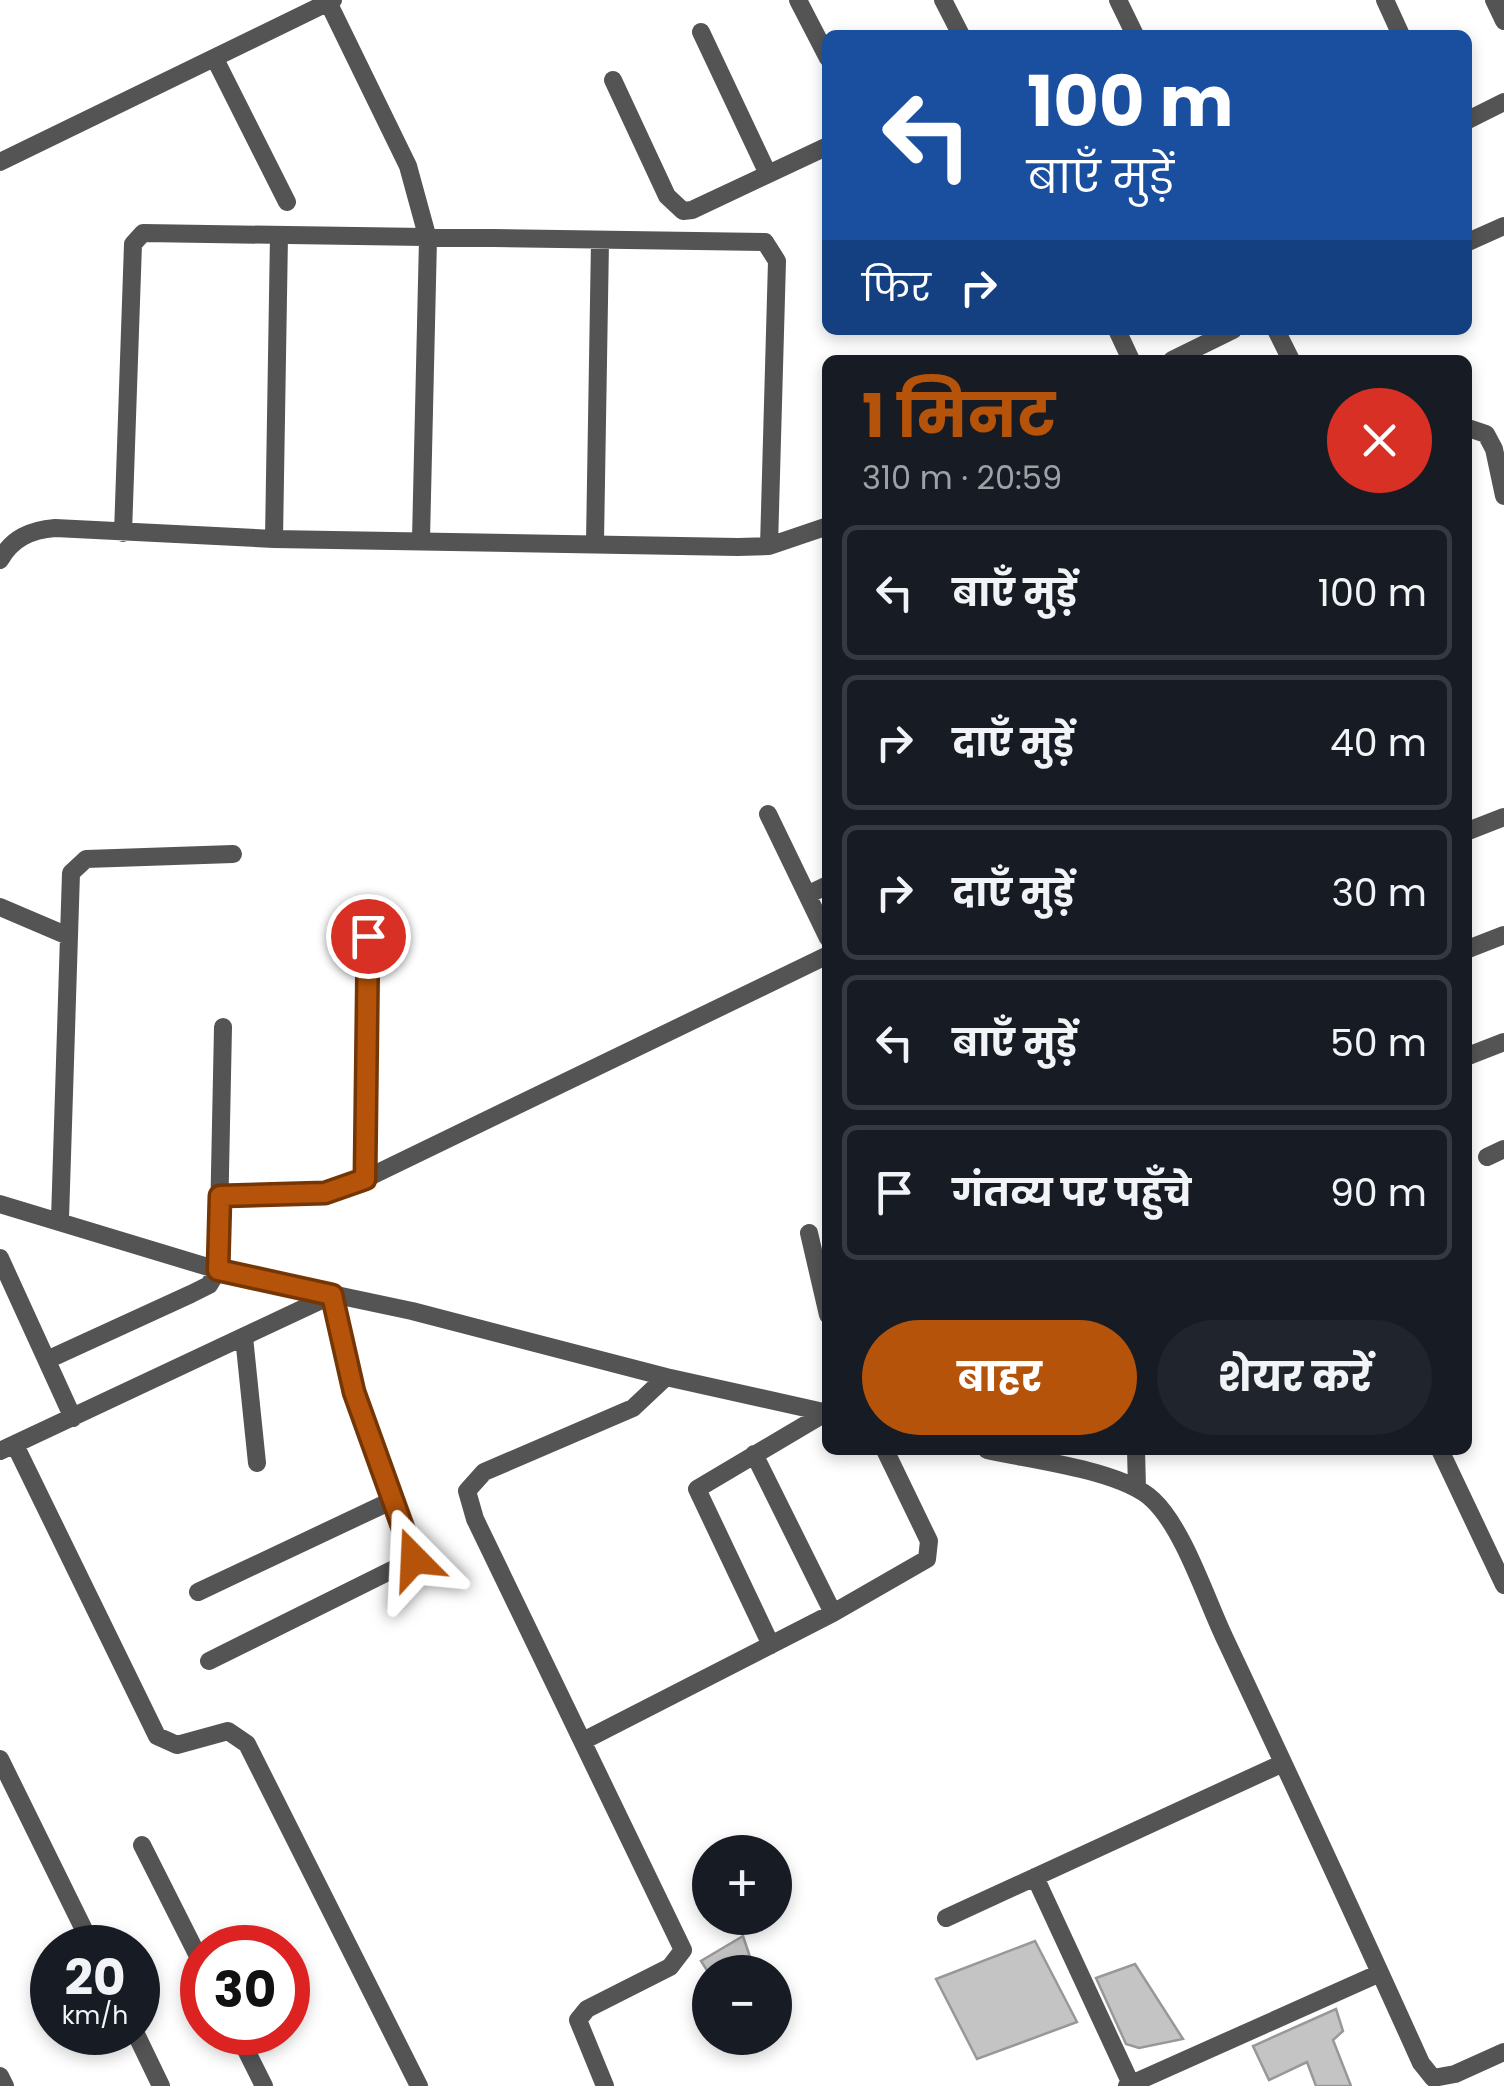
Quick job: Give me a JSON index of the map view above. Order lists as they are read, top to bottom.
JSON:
{
  "page": {
    "turn": ["100 m", "बाएँ मुड़ें"],
    "then": "फिर",
    "heading": ["1 मिनट", "310 m · 20:59"],
    "list": [
      {
        "name": "बाएँ मुड़ें",
        "value": "100 m"
      },
      {
        "name": "दाएँ मुड़ें",
        "value": "40 m"
      },
      {
        "name": "दाएँ मुड़ें",
        "value": "30 m"
      },
      {
        "name": "बाएँ मुड़ें",
        "value": "50 m"
      },
      {
        "name": "गंतव्य पर पहुँचे",
        "value": "90 m"
      }
    ],
    "buttons": ["बाहर", "शेयर करें"],
    "map_buttons": ["+", "−"],
    "speed": "20 km/h",
    "limit": "30"
  }
}
